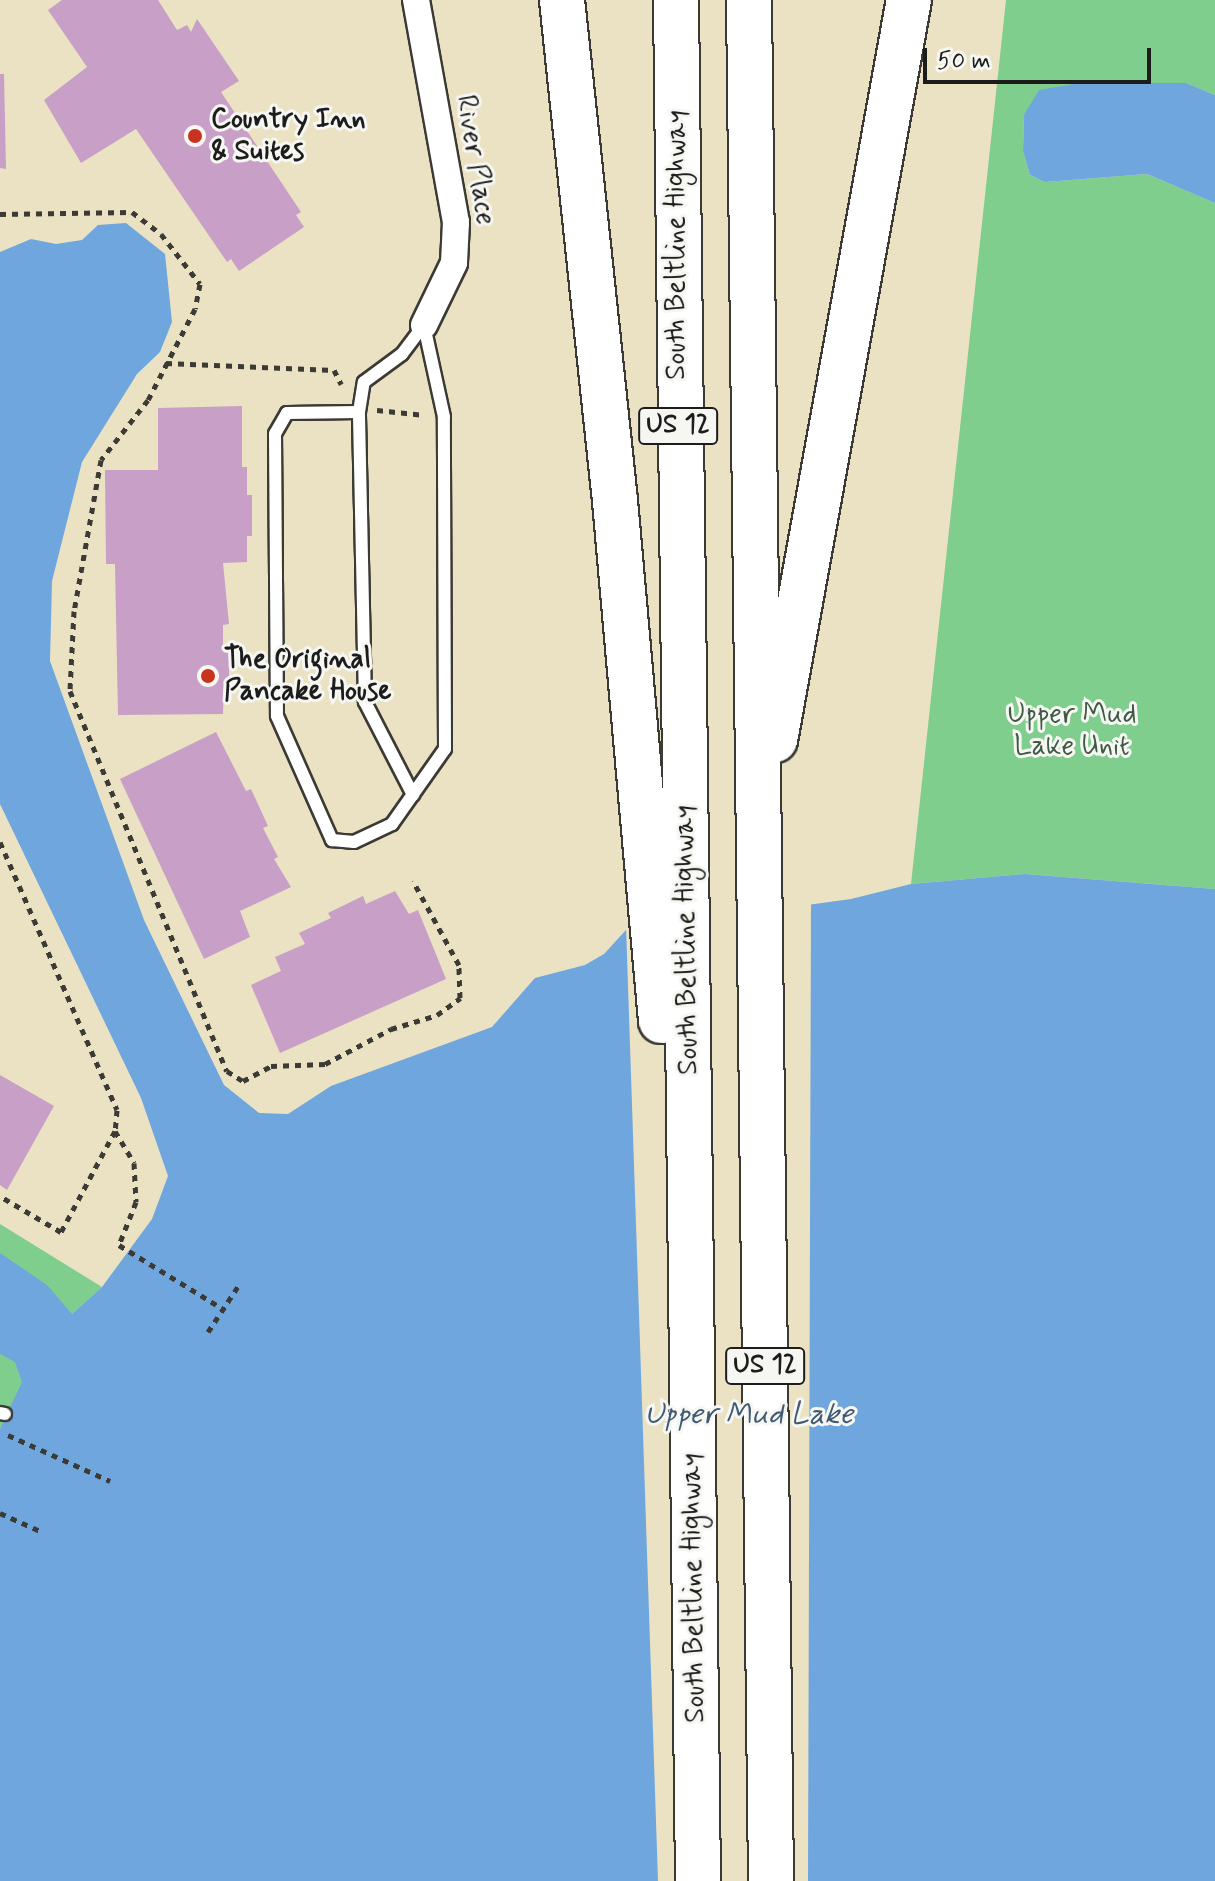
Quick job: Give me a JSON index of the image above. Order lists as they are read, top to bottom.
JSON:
{
  "streets": {
    "highway": ["South Beltline Highway", "US 12"],
    "street": ["River Place"]
  },
  "water": ["Upper Mud Lake"],
  "parks": ["Upper Mud Lake Unit"],
  "places": ["Country Inn & Suites", "The Original Pancake House"],
  "scale_bar": "50 m"
}
